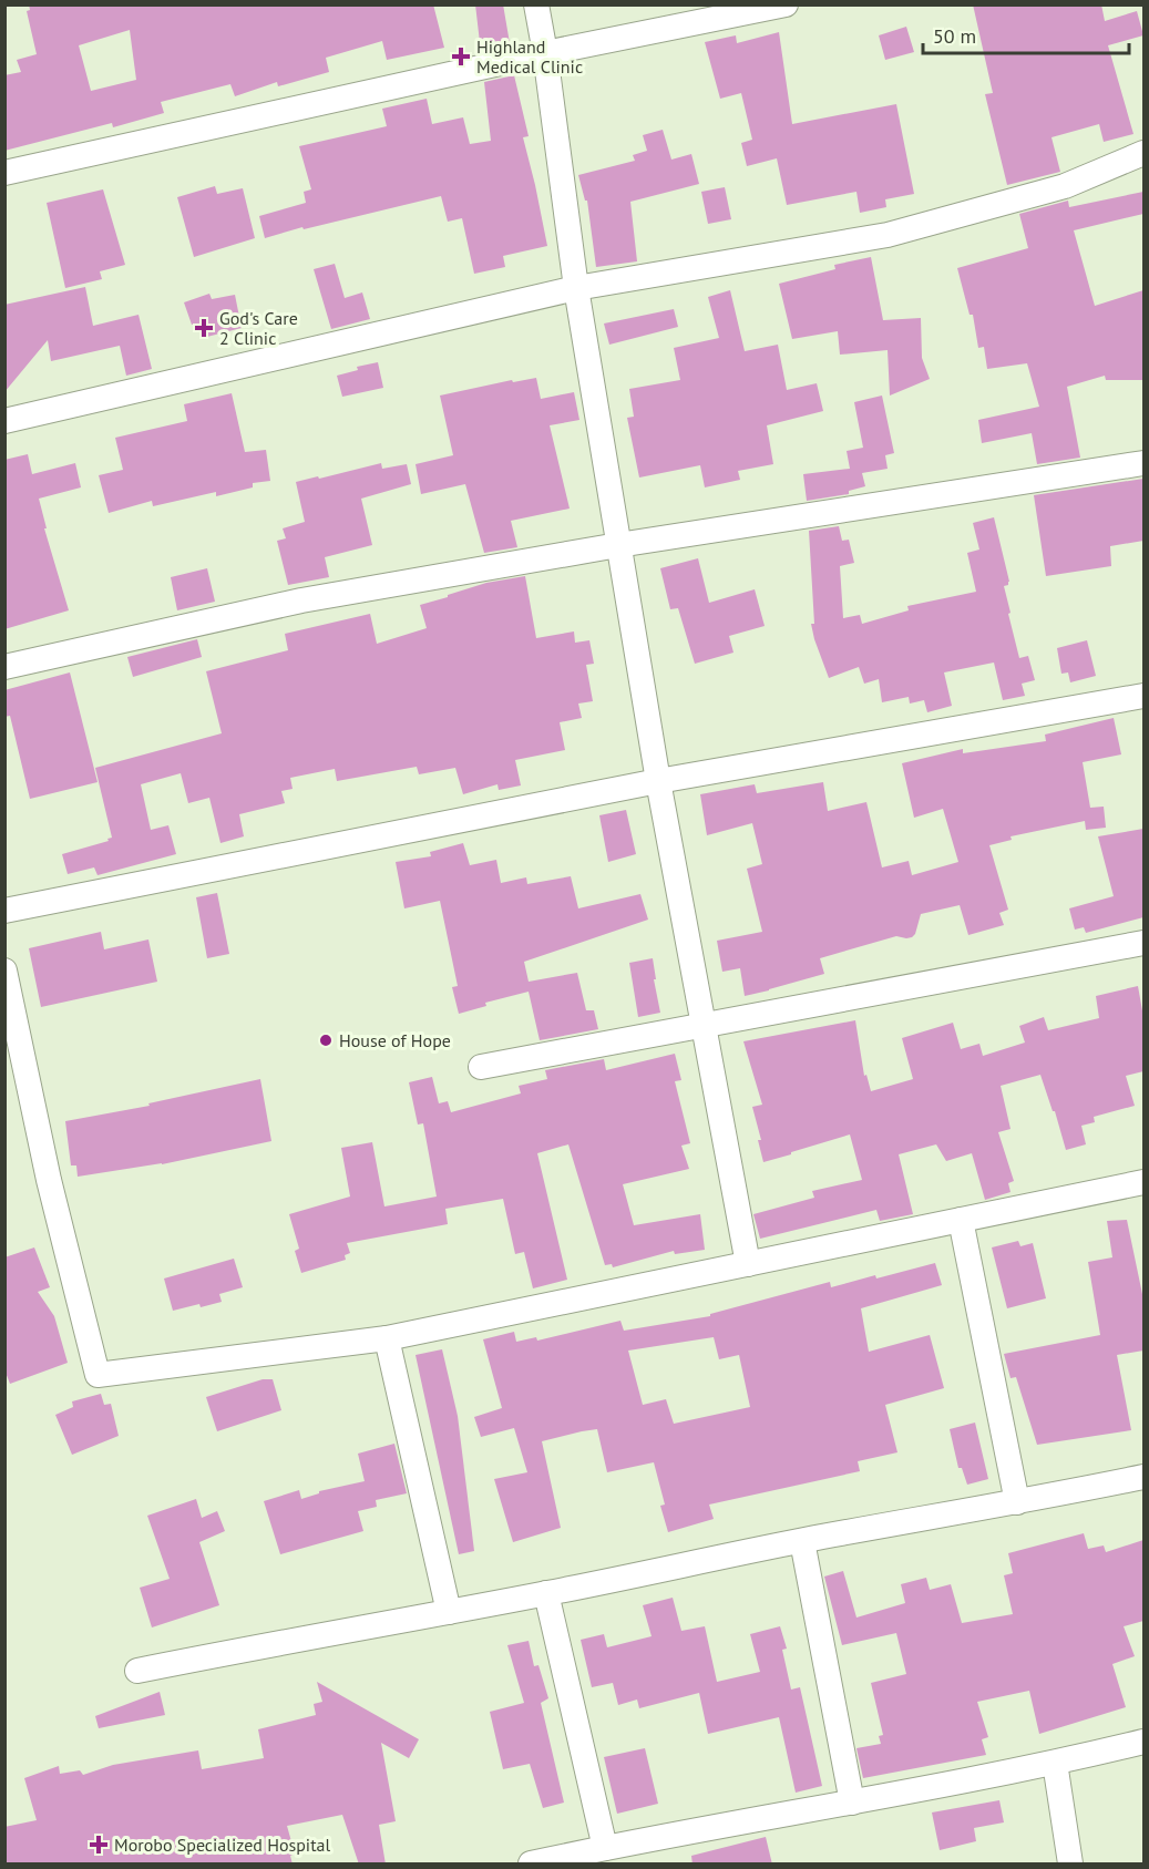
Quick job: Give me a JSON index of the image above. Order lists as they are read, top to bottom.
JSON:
{
  "places": {
    "health": ["Highland Medical Clinic", "God's Care 2 Clinic", "Morobo Specialized Hospital"],
    "other": ["House of Hope"]
  },
  "scale_bar": "50 m"
}
